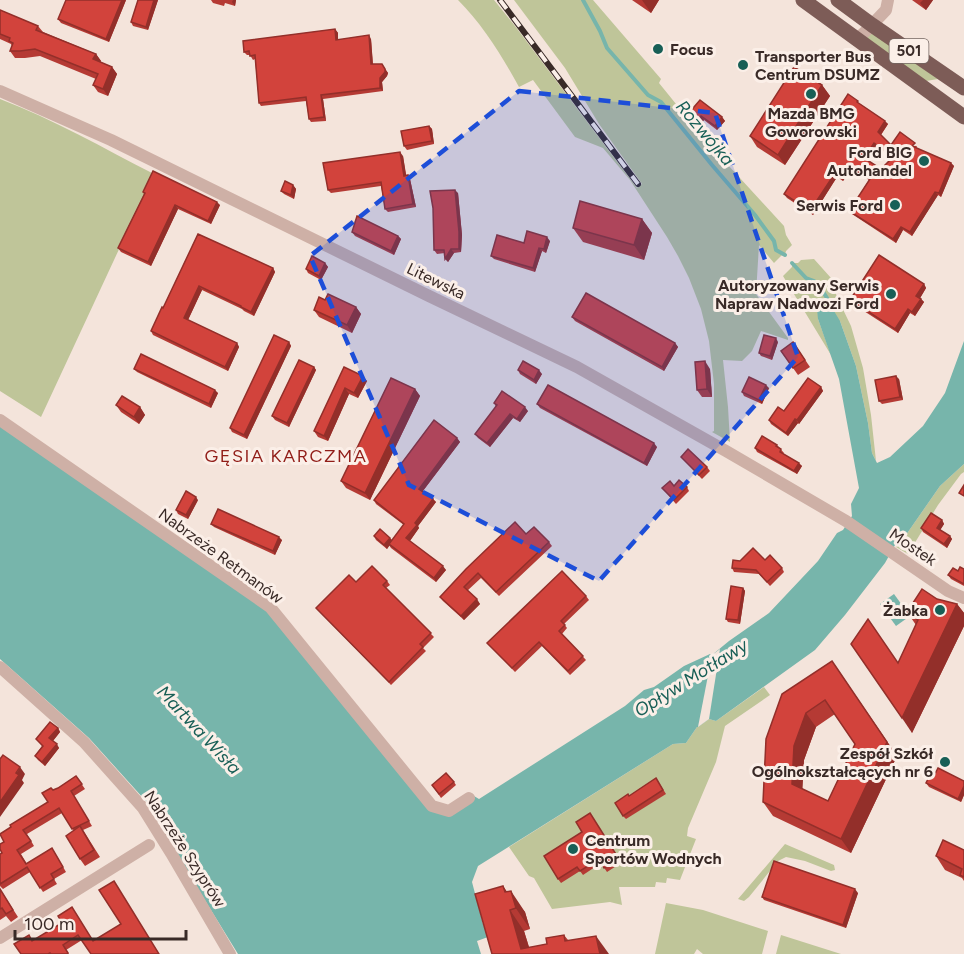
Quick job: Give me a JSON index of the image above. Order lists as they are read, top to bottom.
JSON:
{
  "streets": {
    "main road": ["501"],
    "street": [
      "Litewska",
      "Mostek",
      "Nabrzeże Retmanów",
      "Nabrzeże Szyprów"
    ]
  },
  "crossings": [
    ["Litewska", "Mostek"]
  ],
  "districts": ["GĘSIA KARCZMA"],
  "water": ["Rozwójka", "Opływ Motławy", "Martwa Wisła"],
  "places": [
    "Focus",
    "Transporter Bus Centrum DSUMZ",
    "Mazda BMG Goworowski",
    "Ford BIG Autohandel",
    "Serwis Ford",
    "Autoryzowany Serwis Napraw Nadwozi Ford",
    "Żabka",
    "Zespół Szkół Ogólnokształcących nr 6",
    "Centrum Sportów Wodnych"
  ],
  "scale_bar": "100 m"
}
